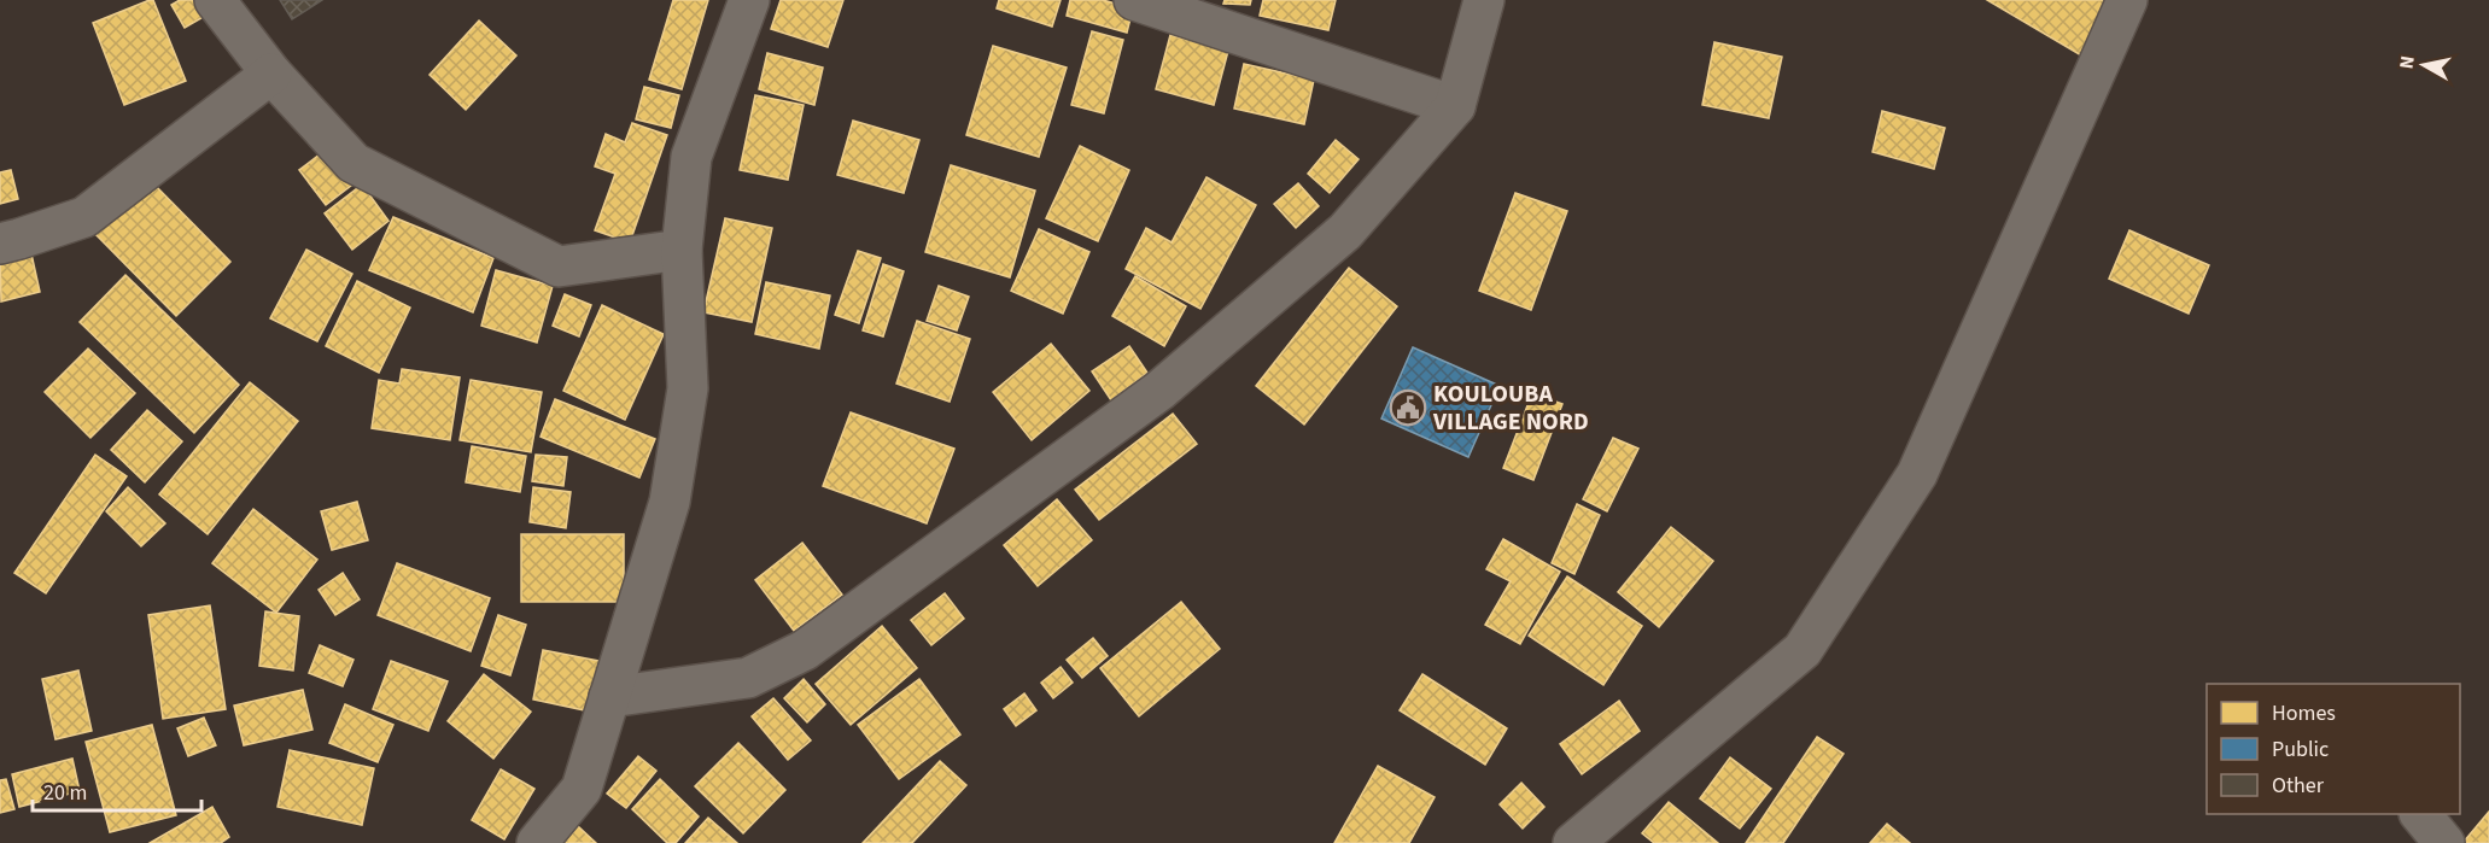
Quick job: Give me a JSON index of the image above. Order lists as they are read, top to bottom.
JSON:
{
  "places": {
    "public building": ["KOULOUBA VILLAGE NORD"]
  },
  "legend": ["Homes", "Public", "Other"],
  "scale_bar": "20 m",
  "north": "left"
}
